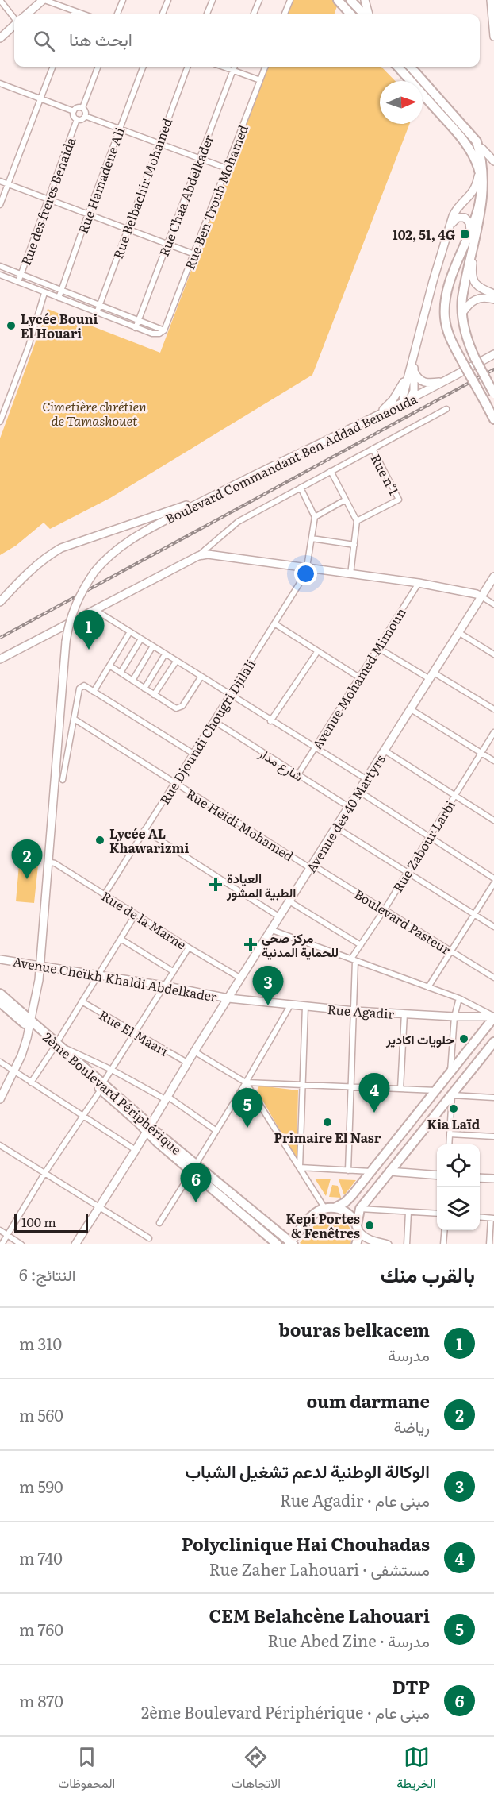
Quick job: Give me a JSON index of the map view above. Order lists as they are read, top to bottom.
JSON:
{
  "streets": {
    "main road": ["2ème Boulevard Périphérique"],
    "street": [
      "Rue Hamadene Ali",
      "Rue Belbachir Mohamed",
      "Rue Chaa Abdelkader",
      "Rue Ben Troub Mohamed",
      "Rue des freres Benaida",
      "Boulevard Commandant Ben Addad Benaouda",
      "Rue n°1",
      "Avenue Mohamed Mimoun",
      "Rue Djoundi Chougri Djilali",
      "شارع مدار",
      "Avenue des 40 Martyrs",
      "Rue Heidi Mohamed",
      "Rue Zabour Larbi",
      "Rue de la Marne",
      "Boulevard Pasteur",
      "Avenue Cheïkh Khaldi Abdelkader",
      "Rue Agadir",
      "Rue El Maari"
    ]
  },
  "crossings": [
    ["Boulevard Commandant Ben Addad Benaouda", "Rue de la Marne"],
    ["Avenue Mohamed Mimoun", "شارع مدار"],
    ["Rue Djoundi Chougri Djilali", "شارع مدار"],
    ["Rue Djoundi Chougri Djilali", "Rue Heidi Mohamed"],
    ["Rue Djoundi Chougri Djilali", "Rue de la Marne"],
    ["شارع مدار", "Avenue des 40 Martyrs"],
    ["Avenue des 40 Martyrs", "Rue Heidi Mohamed"],
    ["Avenue des 40 Martyrs", "Rue de la Marne"],
    ["Avenue des 40 Martyrs", "Boulevard Pasteur"],
    ["Avenue des 40 Martyrs", "Avenue Cheïkh Khaldi Abdelkader"],
    ["Avenue des 40 Martyrs", "Rue Agadir"],
    ["Avenue des 40 Martyrs", "Rue El Maari"],
    ["Avenue des 40 Martyrs", "2ème Boulevard Périphérique"],
    ["Rue Heidi Mohamed", "Boulevard Pasteur"],
    ["Rue Zabour Larbi", "Boulevard Pasteur"],
    ["Avenue Cheïkh Khaldi Abdelkader", "Rue Agadir"]
  ],
  "parks": ["Cimetière chrétien de Tamashouet"],
  "places": {
    "transit": ["102, 51, 4G"],
    "other": [
      "Lycée Bouni El Houari",
      "Lycée AL Khawarizmi",
      "حلويات اكادير",
      "Kia Laïd",
      "Primaire El Nasr",
      "Kepi Portes & Fenêtres"
    ],
    "health": ["العيادة الطبية المشور", "مركز صحي للحماية المدنية"]
  },
  "scale_bar": "100 m",
  "north": "right",
  "page": {
    "search": "ابحث هنا",
    "pins": [
      "1",
      "2",
      "3",
      "4",
      "5",
      "6"
    ],
    "scale": "100 m",
    "heading": ["بالقرب منك", "النتائج: 6"],
    "list": [
      {
        "mark": "1",
        "name": "bouras belkacem",
        "note": "مدرسة",
        "value": "310 m"
      },
      {
        "mark": "2",
        "name": "oum darmane",
        "note": "رياضة",
        "value": "560 m"
      },
      {
        "mark": "3",
        "name": "الوكالة الوطنية لدعم تشغيل الشباب",
        "note": "مبنى عام · Rue Agadir",
        "value": "590 m"
      },
      {
        "mark": "4",
        "name": "Polyclinique Hai Chouhadas",
        "note": "مستشفى · Rue Zaher Lahouari",
        "value": "740 m"
      },
      {
        "mark": "5",
        "name": "CEM Belahcène Lahouari",
        "note": "مدرسة · Rue Abed Zine",
        "value": "760 m"
      },
      {
        "mark": "6",
        "name": "DTP",
        "note": "مبنى عام · 2ème Boulevard Périphérique",
        "value": "870 m"
      }
    ],
    "nav": ["الخريطة", "الاتجاهات", "المحفوظات"]
  }
}
